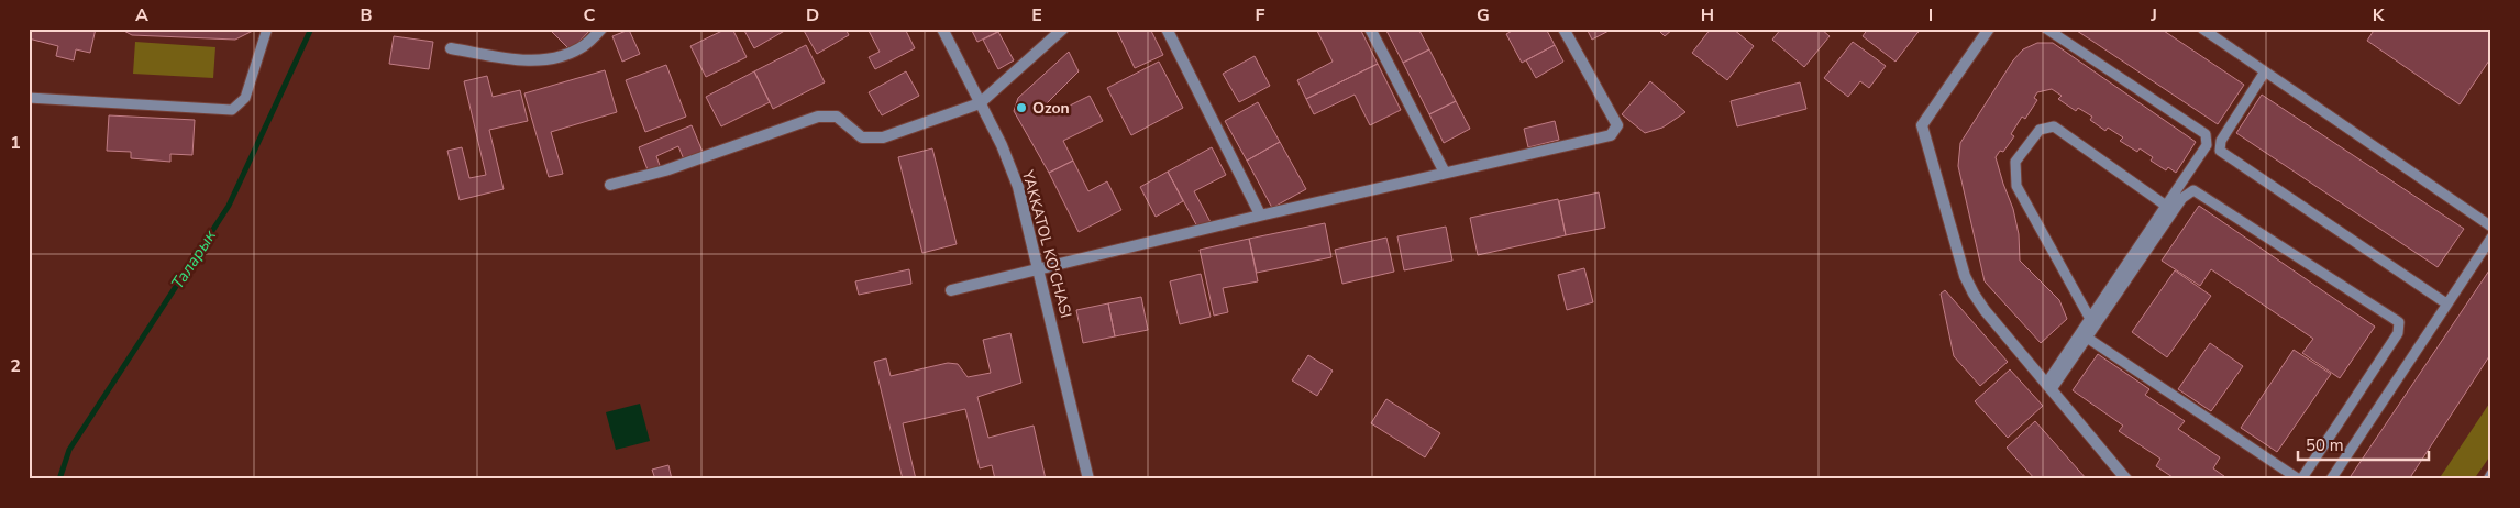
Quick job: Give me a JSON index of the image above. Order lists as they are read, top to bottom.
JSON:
{
  "streets": {
    "street": ["YAKKATOL KO'CHASI"]
  },
  "water": ["Таларык"],
  "places": ["Ozon"],
  "scale_bar": "50 m",
  "grid": {
    "columns": [
      "A",
      "B",
      "C",
      "D",
      "E",
      "F",
      "G",
      "H",
      "I",
      "J",
      "K"
    ],
    "rows": ["1", "2"]
  }
}
